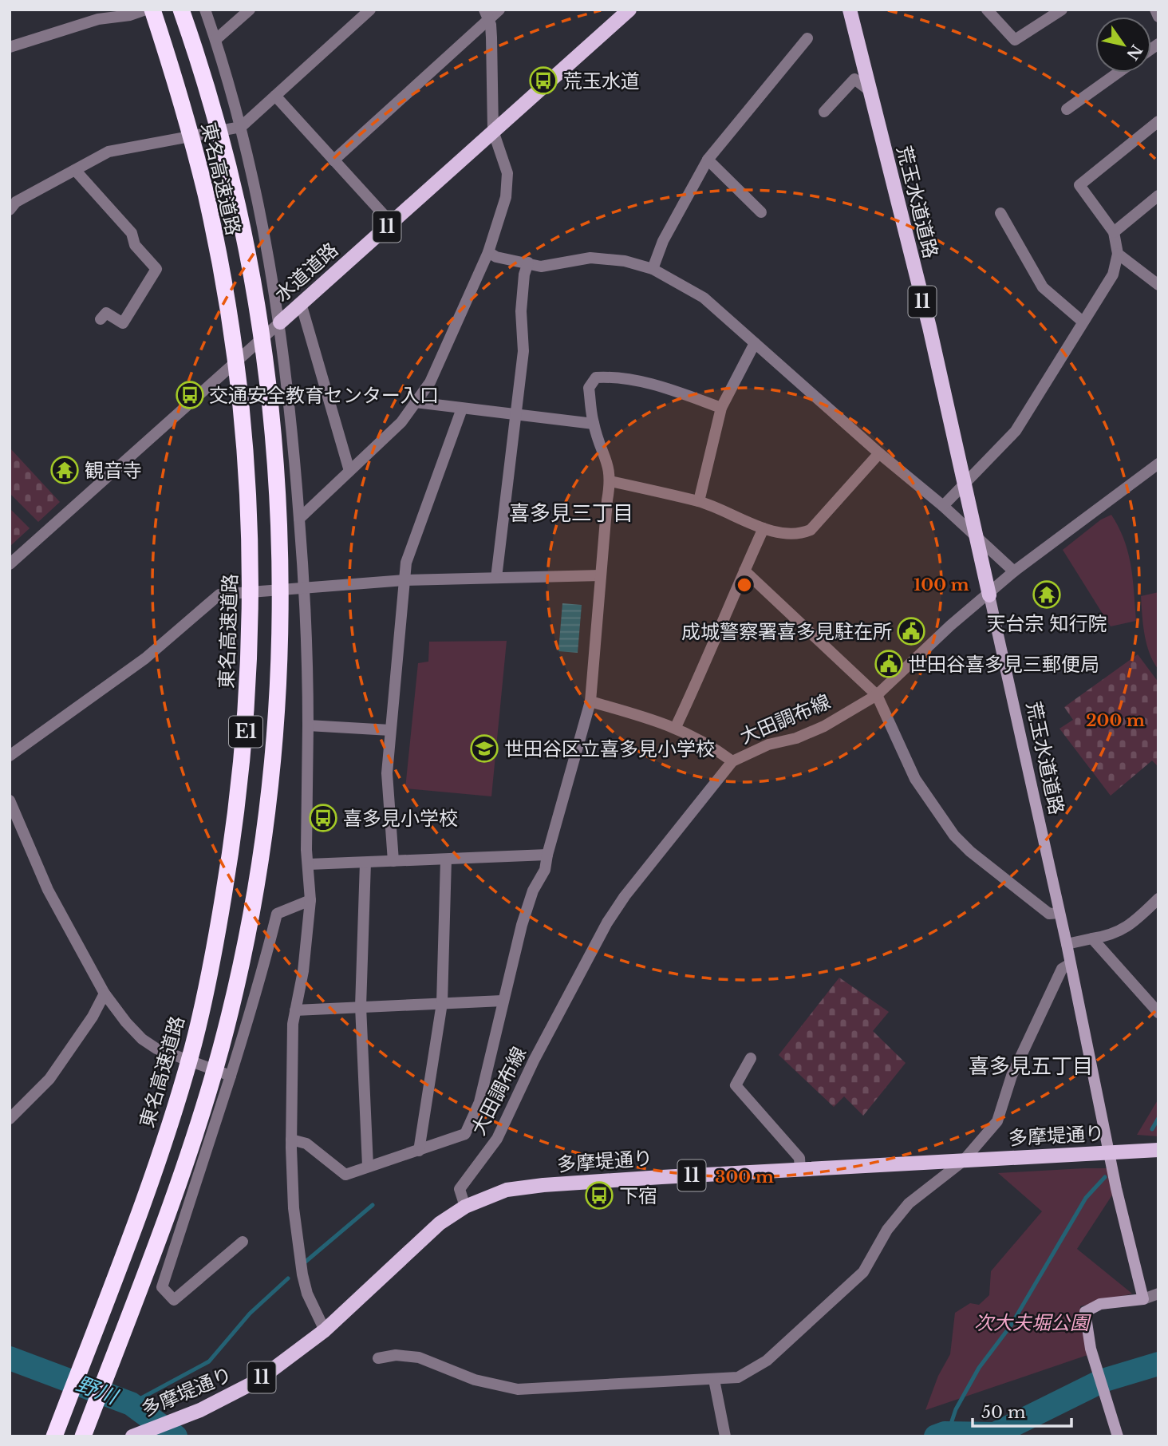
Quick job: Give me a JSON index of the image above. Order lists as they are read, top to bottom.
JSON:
{
  "streets": {
    "highway": ["東名高速道路", "E1"],
    "main road": [
      "荒玉水道道路",
      "11",
      "水道道路",
      "多摩堤通り"
    ],
    "street": ["大田調布線"]
  },
  "crossings": [
    ["荒玉水道道路", "大田調布線"],
    ["荒玉水道道路", "多摩堤通り"],
    ["大田調布線", "多摩堤通り"]
  ],
  "districts": ["喜多見三丁目", "喜多見五丁目"],
  "water": ["野川"],
  "parks": ["次大夫堀公園"],
  "places": {
    "bus stop": [
      "荒玉水道",
      "交通安全教育センター入口",
      "喜多見小学校",
      "下宿"
    ],
    "temple": ["観音寺", "天台宗 知行院"],
    "public building": ["成城警察署喜多見駐在所", "世田谷喜多見三郵便局"],
    "school or university": ["世田谷区立喜多見小学校"]
  },
  "scale_bar": "50 m",
  "north": "bottom right",
  "rings": ["100 m", "200 m", "300 m"]
}
